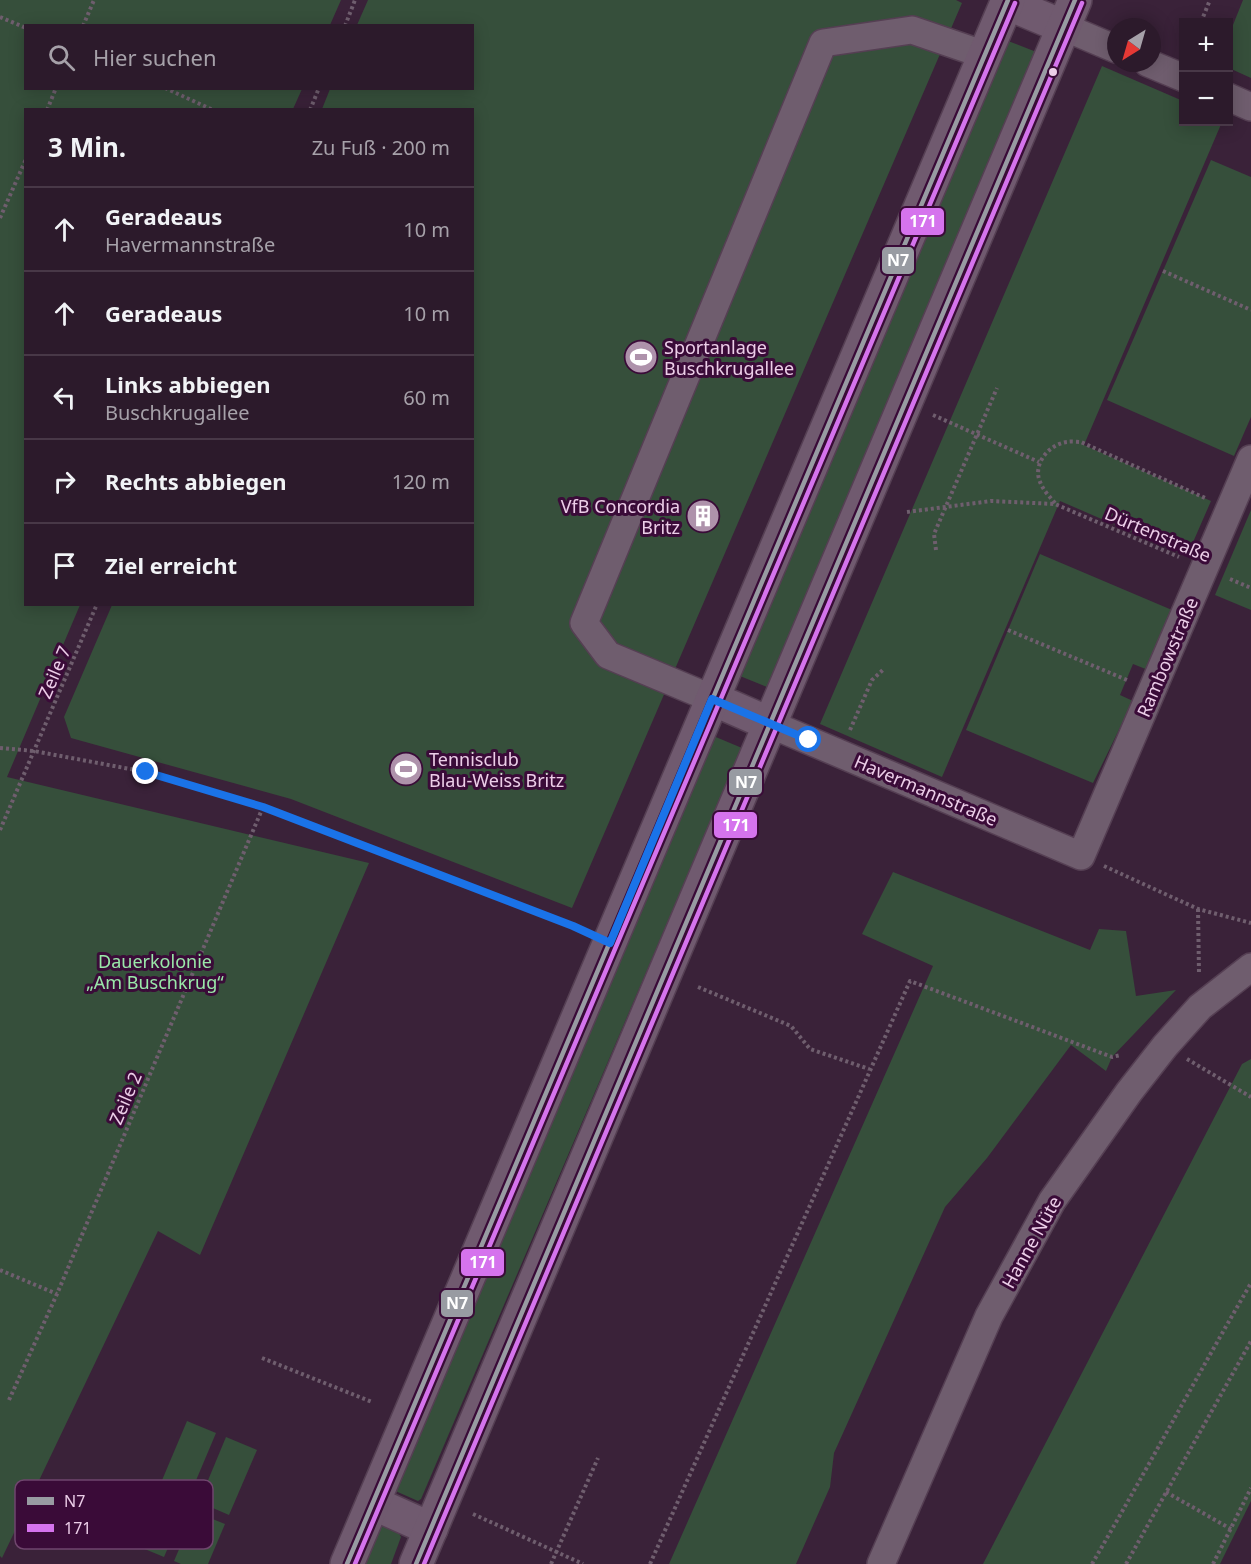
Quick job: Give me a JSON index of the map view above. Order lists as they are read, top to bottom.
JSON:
{
  "streets": {
    "street": ["Rambowstraße", "Havermannstraße", "Hanne Nüte"],
    "path": ["Dürtenstraße", "Zeile 7", "Zeile 2"]
  },
  "crossings": [
    ["Dürtenstraße", "Rambowstraße"],
    ["Rambowstraße", "Havermannstraße"]
  ],
  "parks": ["Dauerkolonie „Am Buschkrug“"],
  "places": {
    "sports": ["Sportanlage Buschkrugallee", "Tennisclub Blau-Weiss Britz"],
    "building": ["VfB Concordia Britz"]
  },
  "lines": ["transit line N7", "transit line 171"],
  "legend": ["N7", "171"],
  "north": "bottom left",
  "page": {
    "map_buttons": ["+", "−"],
    "search": "Hier suchen",
    "heading": ["3 Min.", "Zu Fuß · 200 m"],
    "list": [
      ["Geradeaus", "Havermannstraße", "10 m"],
      ["Geradeaus", "10 m"],
      ["Links abbiegen", "Buschkrugallee", "60 m"],
      ["Rechts abbiegen", "120 m"],
      "Ziel erreicht"
    ]
  }
}
